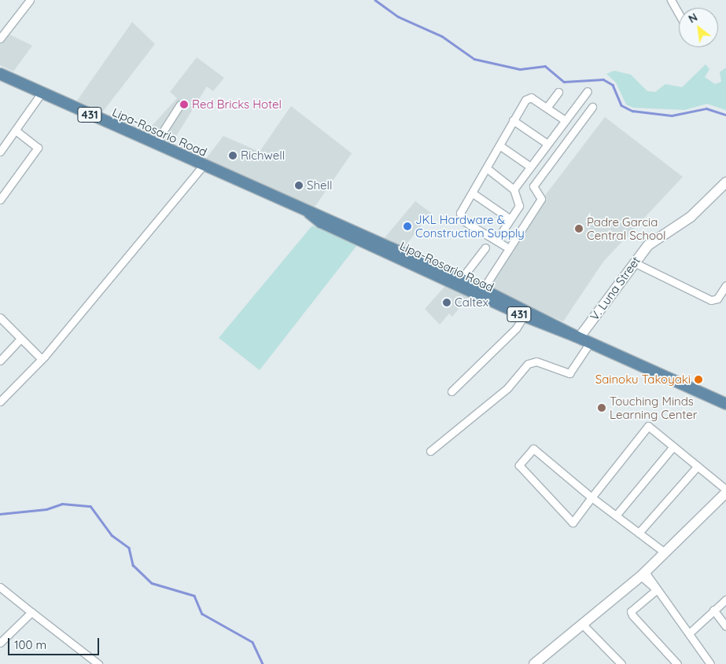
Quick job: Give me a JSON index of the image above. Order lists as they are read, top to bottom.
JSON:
{
  "streets": {
    "main road": ["431", "Lipa-Rosario Road"],
    "street": ["V. Luna Street"]
  },
  "crossings": [
    ["Lipa-Rosario Road", "V. Luna Street"]
  ],
  "places": [
    "Red Bricks Hotel",
    "Richwell",
    "Shell",
    "JKL Hardware & Construction Supply",
    "Padre Garcia Central School",
    "Caltex",
    "Sainoku Takoyaki",
    "Touching Minds Learning Center"
  ],
  "scale_bar": "100 m",
  "north": "top left"
}
